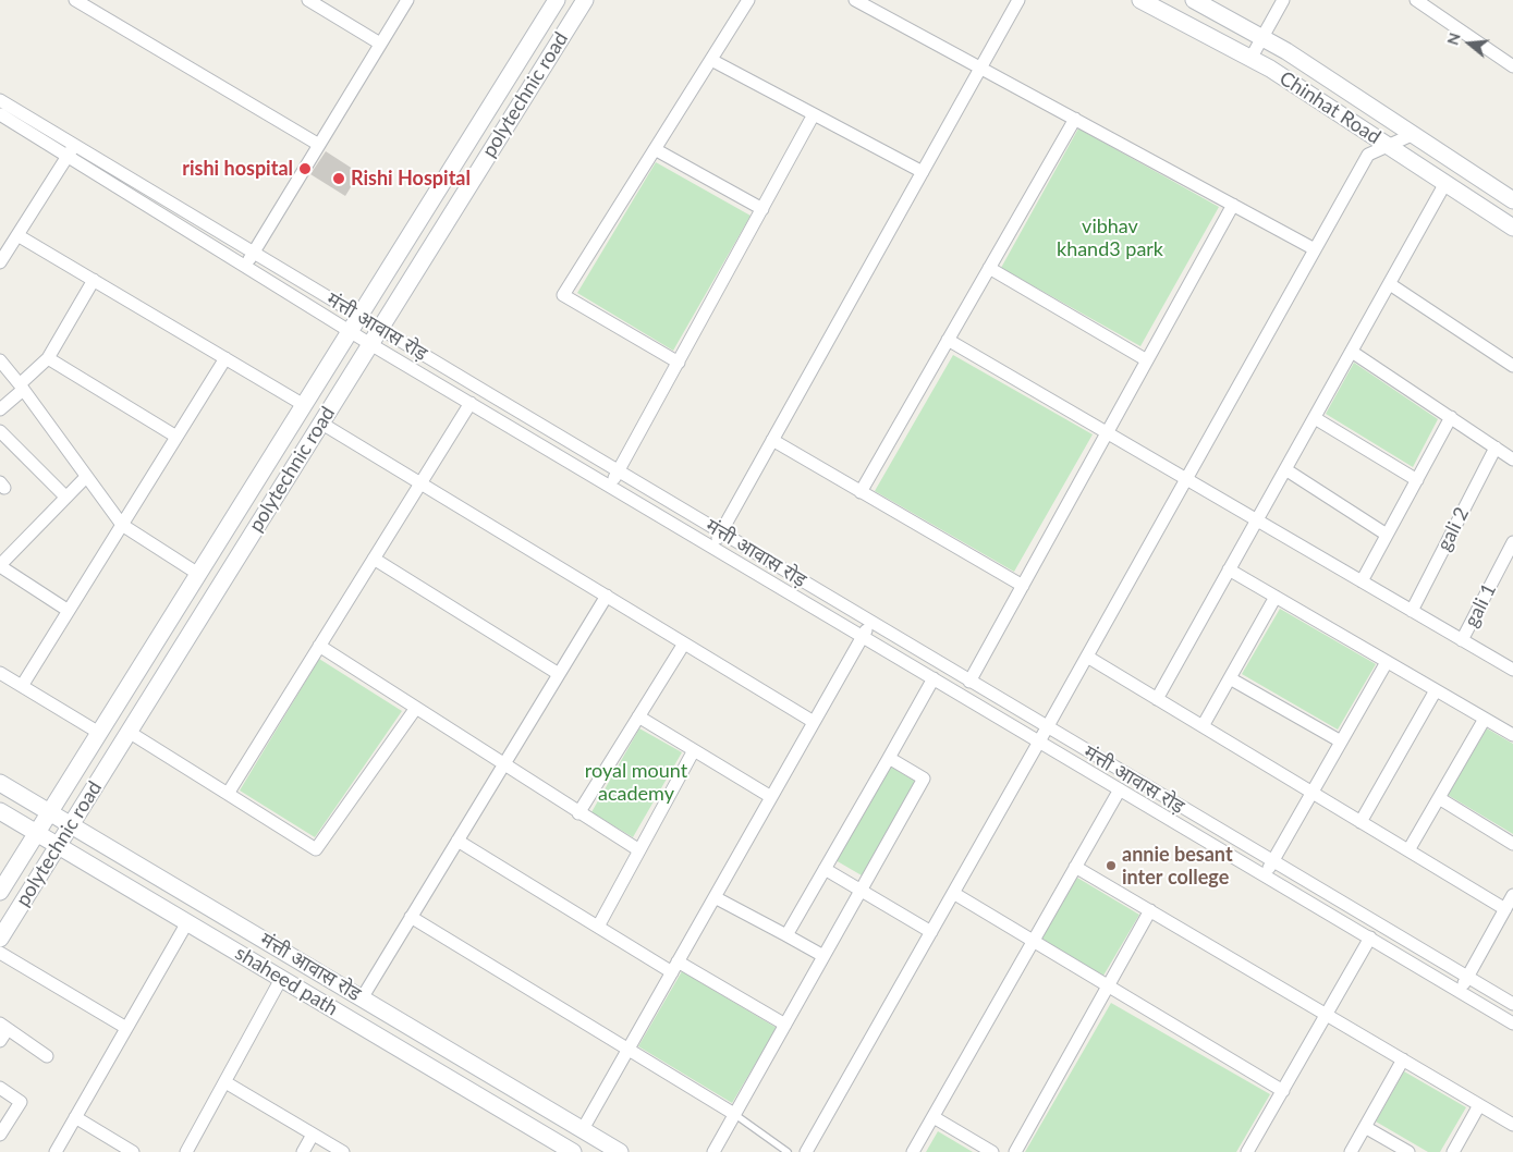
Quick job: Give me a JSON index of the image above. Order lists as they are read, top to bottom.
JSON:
{
  "streets": {
    "street": [
      "polytechnic road",
      "Chinhat Road",
      "मंत्ती आवास रोड़",
      "gali 2",
      "gali 1",
      "मंत्ती आवास रोड",
      "shaheed path"
    ]
  },
  "crossings": [
    ["polytechnic road", "मंत्ती आवास रोड़"],
    ["polytechnic road", "मंत्ती आवास रोड"],
    ["polytechnic road", "shaheed path"]
  ],
  "parks": ["vibhav khand3 park", "royal mount academy"],
  "places": ["rishi hospital", "Rishi Hospital", "annie besant inter college"],
  "north": "left"
}
